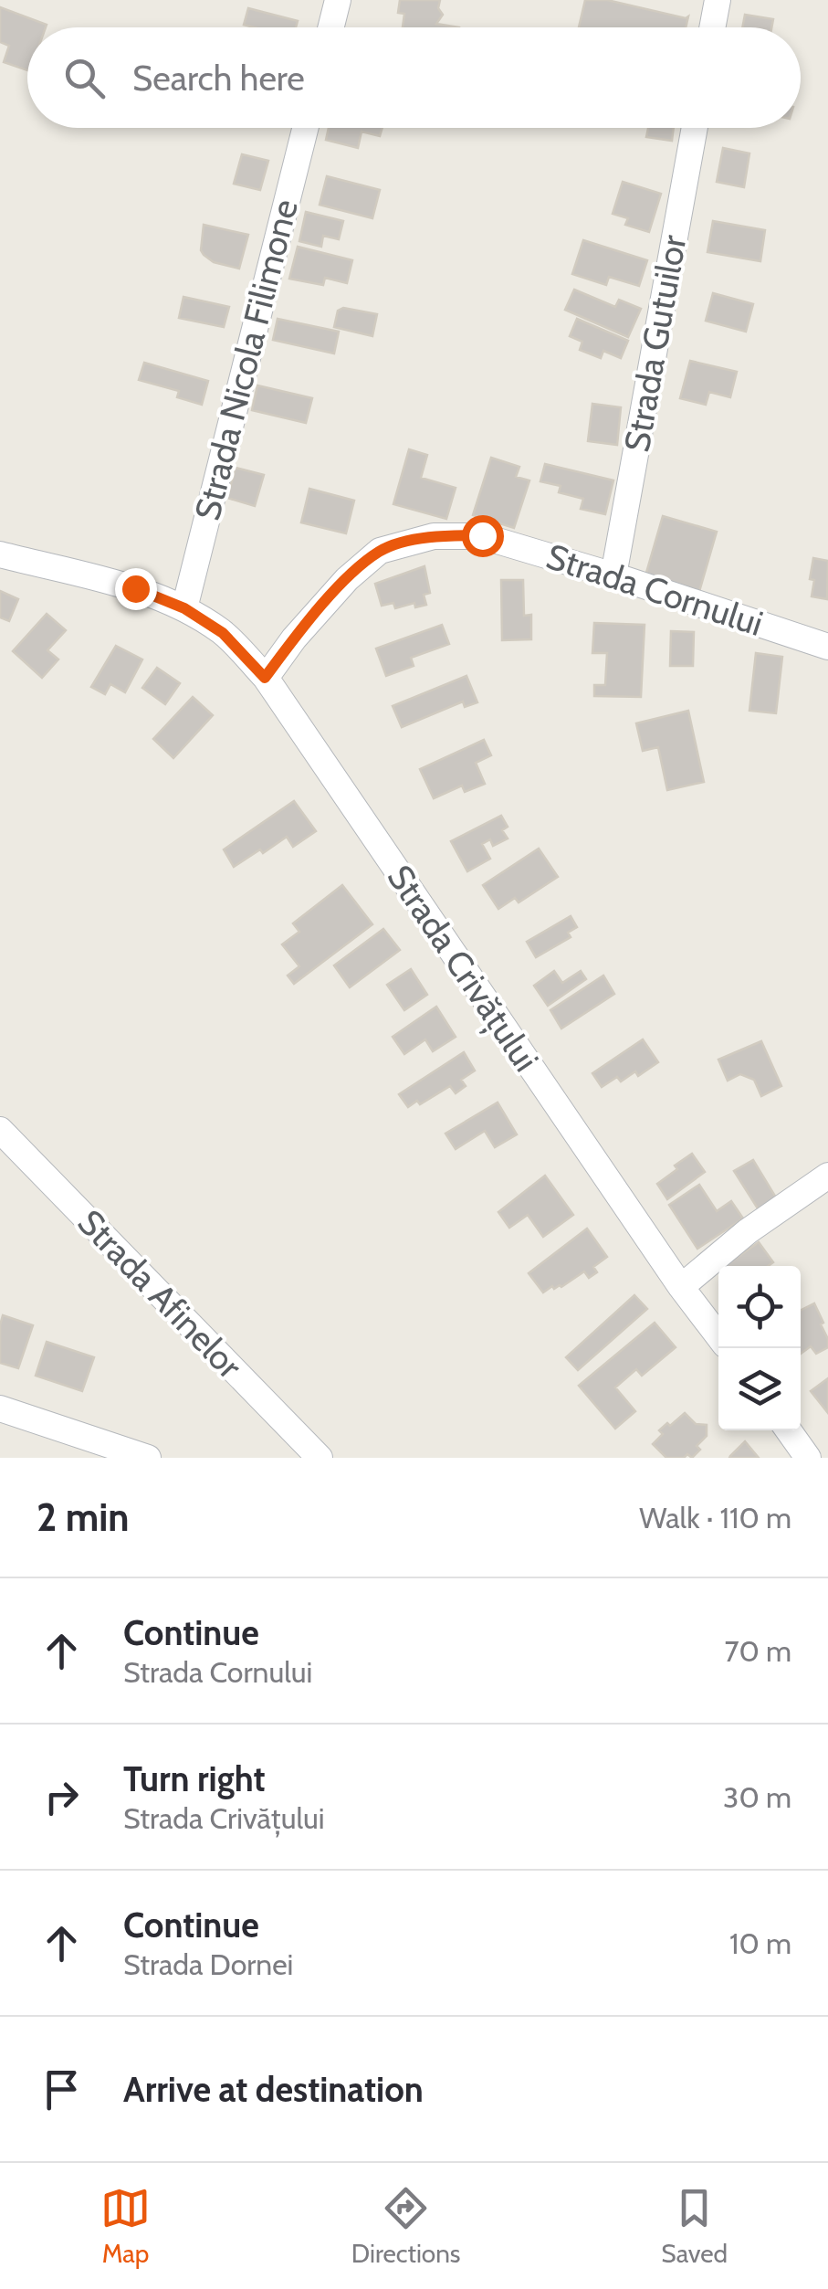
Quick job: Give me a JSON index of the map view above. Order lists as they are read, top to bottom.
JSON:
{
  "streets": {
    "street": [
      "Strada Gutuilor",
      "Strada Nicola Filimone",
      "Strada Cornului",
      "Strada Crivățului",
      "Strada Afinelor"
    ]
  },
  "crossings": [
    ["Strada Gutuilor", "Strada Cornului"],
    ["Strada Nicola Filimone", "Strada Crivățului"],
    ["Strada Cornului", "Strada Crivățului"]
  ],
  "page": {
    "search": "Search here",
    "heading": ["2 min", "Walk · 110 m"],
    "list": [
      ["Continue", "Strada Cornului", "70 m"],
      ["Turn right", "Strada Crivățului", "30 m"],
      ["Continue", "Strada Dornei", "10 m"],
      "Arrive at destination"
    ],
    "nav": ["Map", "Directions", "Saved"]
  }
}
